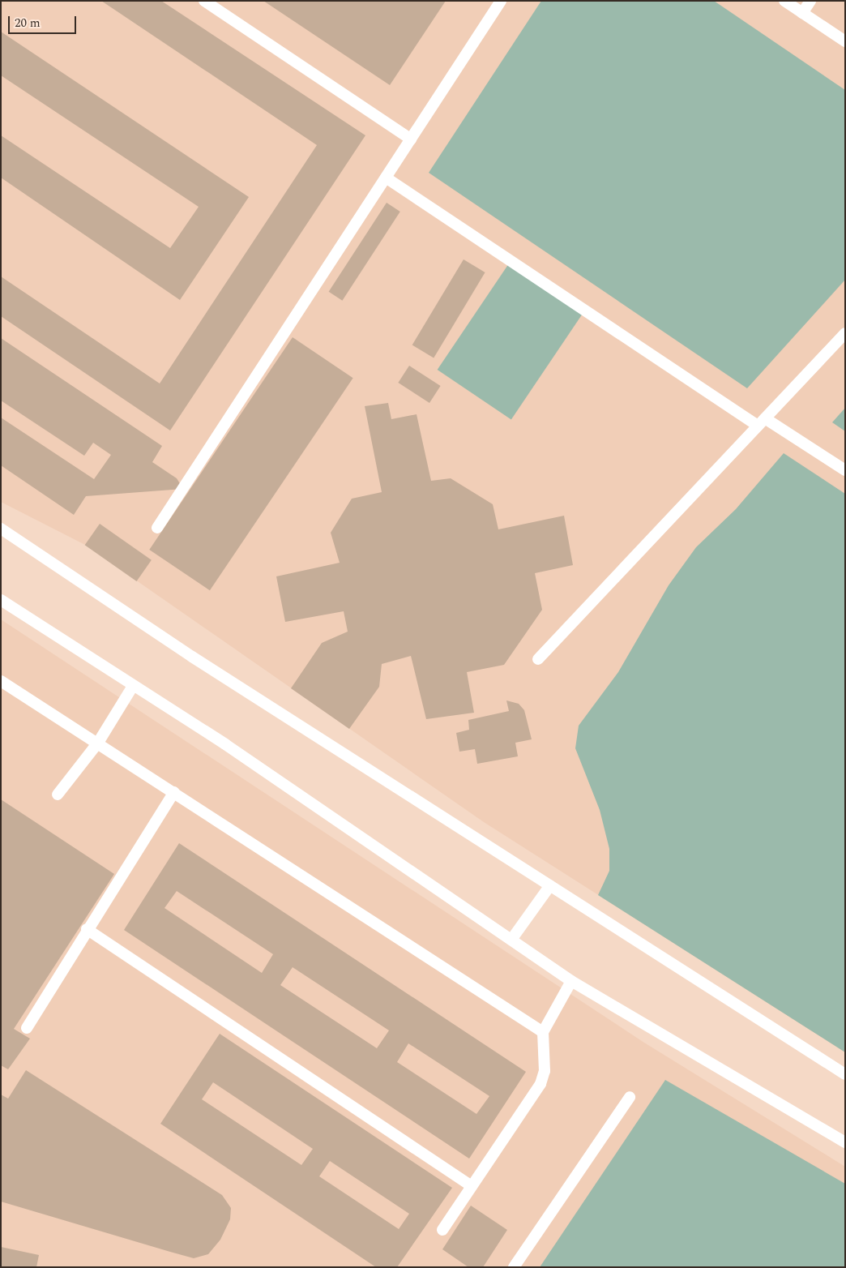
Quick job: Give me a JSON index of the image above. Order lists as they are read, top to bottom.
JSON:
{
  "scale_bar": "20 m"
}
